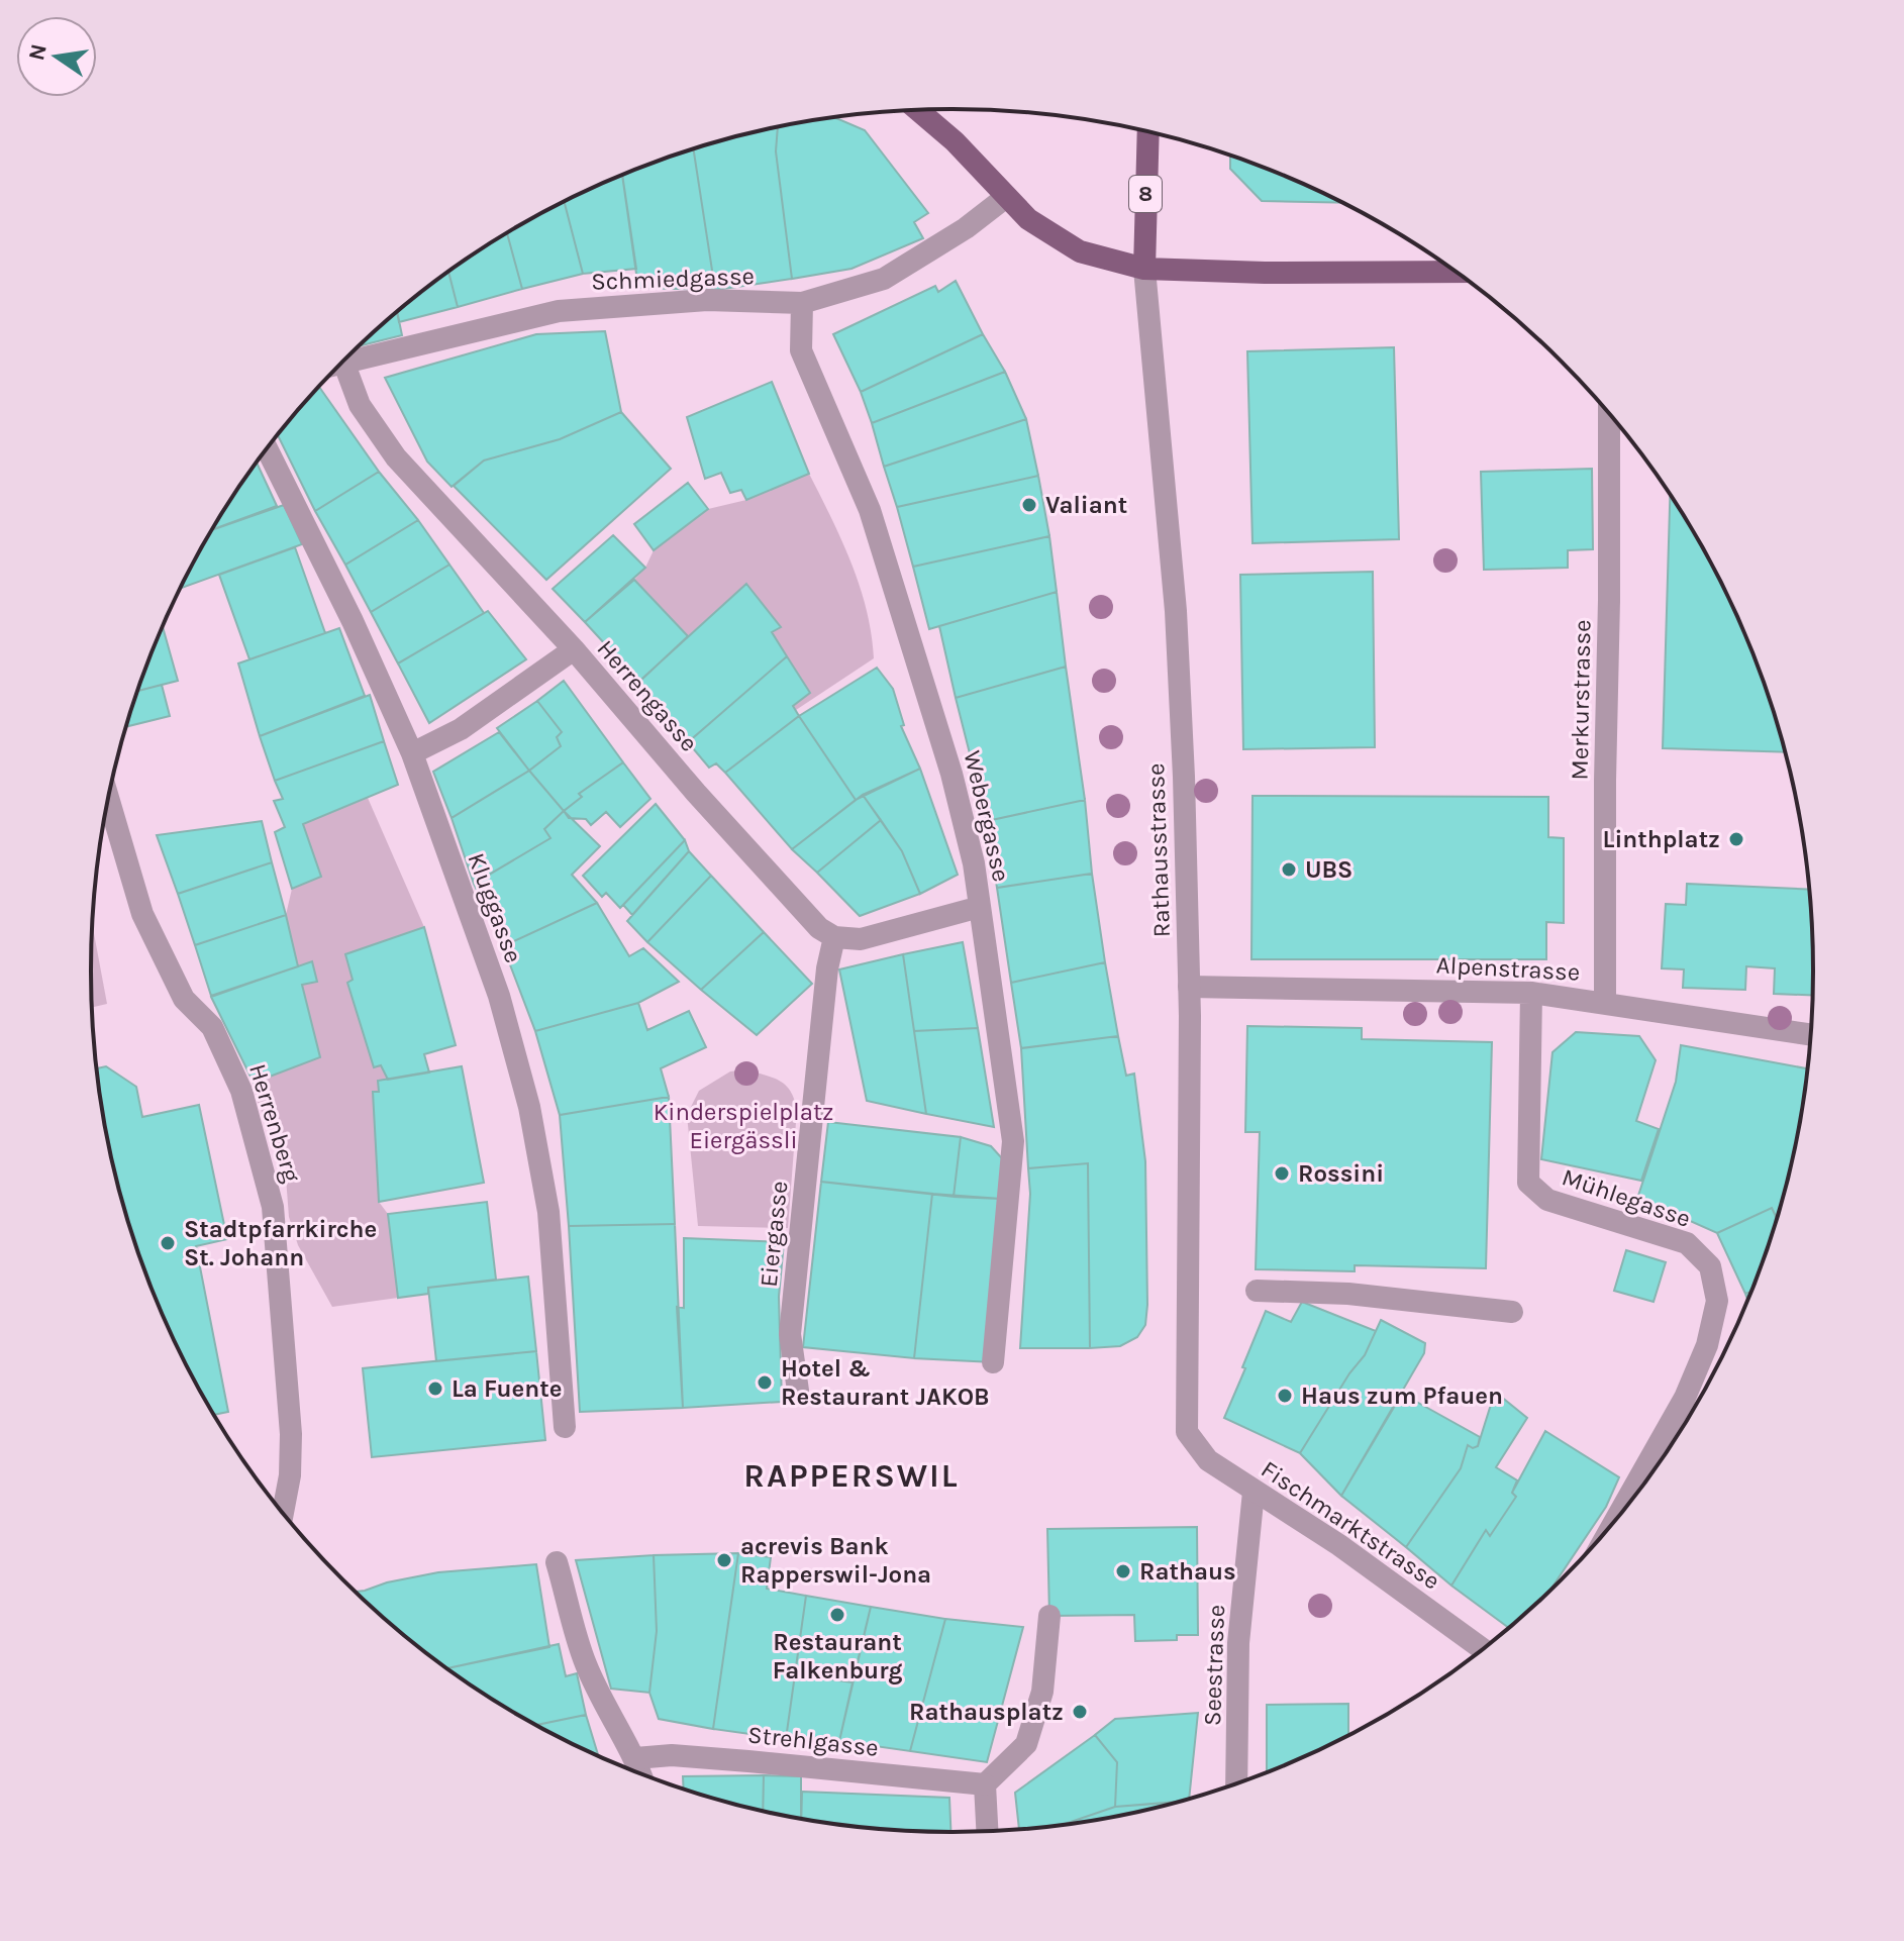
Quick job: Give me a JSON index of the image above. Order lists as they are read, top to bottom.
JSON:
{
  "streets": {
    "main road": ["8"],
    "street": [
      "Schmiedgasse",
      "Herrengasse",
      "Merkurstrasse",
      "Webergasse",
      "Rathausstrasse",
      "Kluggasse",
      "Alpenstrasse",
      "Herrenberg",
      "Mühlegasse",
      "Eiergasse",
      "Fischmarktstrasse",
      "Seestrasse",
      "Strehlgasse"
    ]
  },
  "crossings": [
    ["8", "Rathausstrasse"],
    ["Schmiedgasse", "Herrengasse"],
    ["Schmiedgasse", "Webergasse"],
    ["Herrengasse", "Eiergasse"],
    ["Merkurstrasse", "Alpenstrasse"],
    ["Rathausstrasse", "Alpenstrasse"],
    ["Rathausstrasse", "Fischmarktstrasse"],
    ["Alpenstrasse", "Mühlegasse"],
    ["Fischmarktstrasse", "Seestrasse"]
  ],
  "districts": ["RAPPERSWIL"],
  "parks": ["Kinderspielplatz Eiergässli"],
  "places": [
    "Valiant",
    "Linthplatz",
    "UBS",
    "Rossini",
    "Stadtpfarrkirche St. Johann",
    "Hotel & Restaurant JAKOB",
    "La Fuente",
    "Haus zum Pfauen",
    "acrevis Bank Rapperswil-Jona",
    "Rathaus",
    "Restaurant Falkenburg",
    "Rathausplatz"
  ],
  "north": "left"
}
